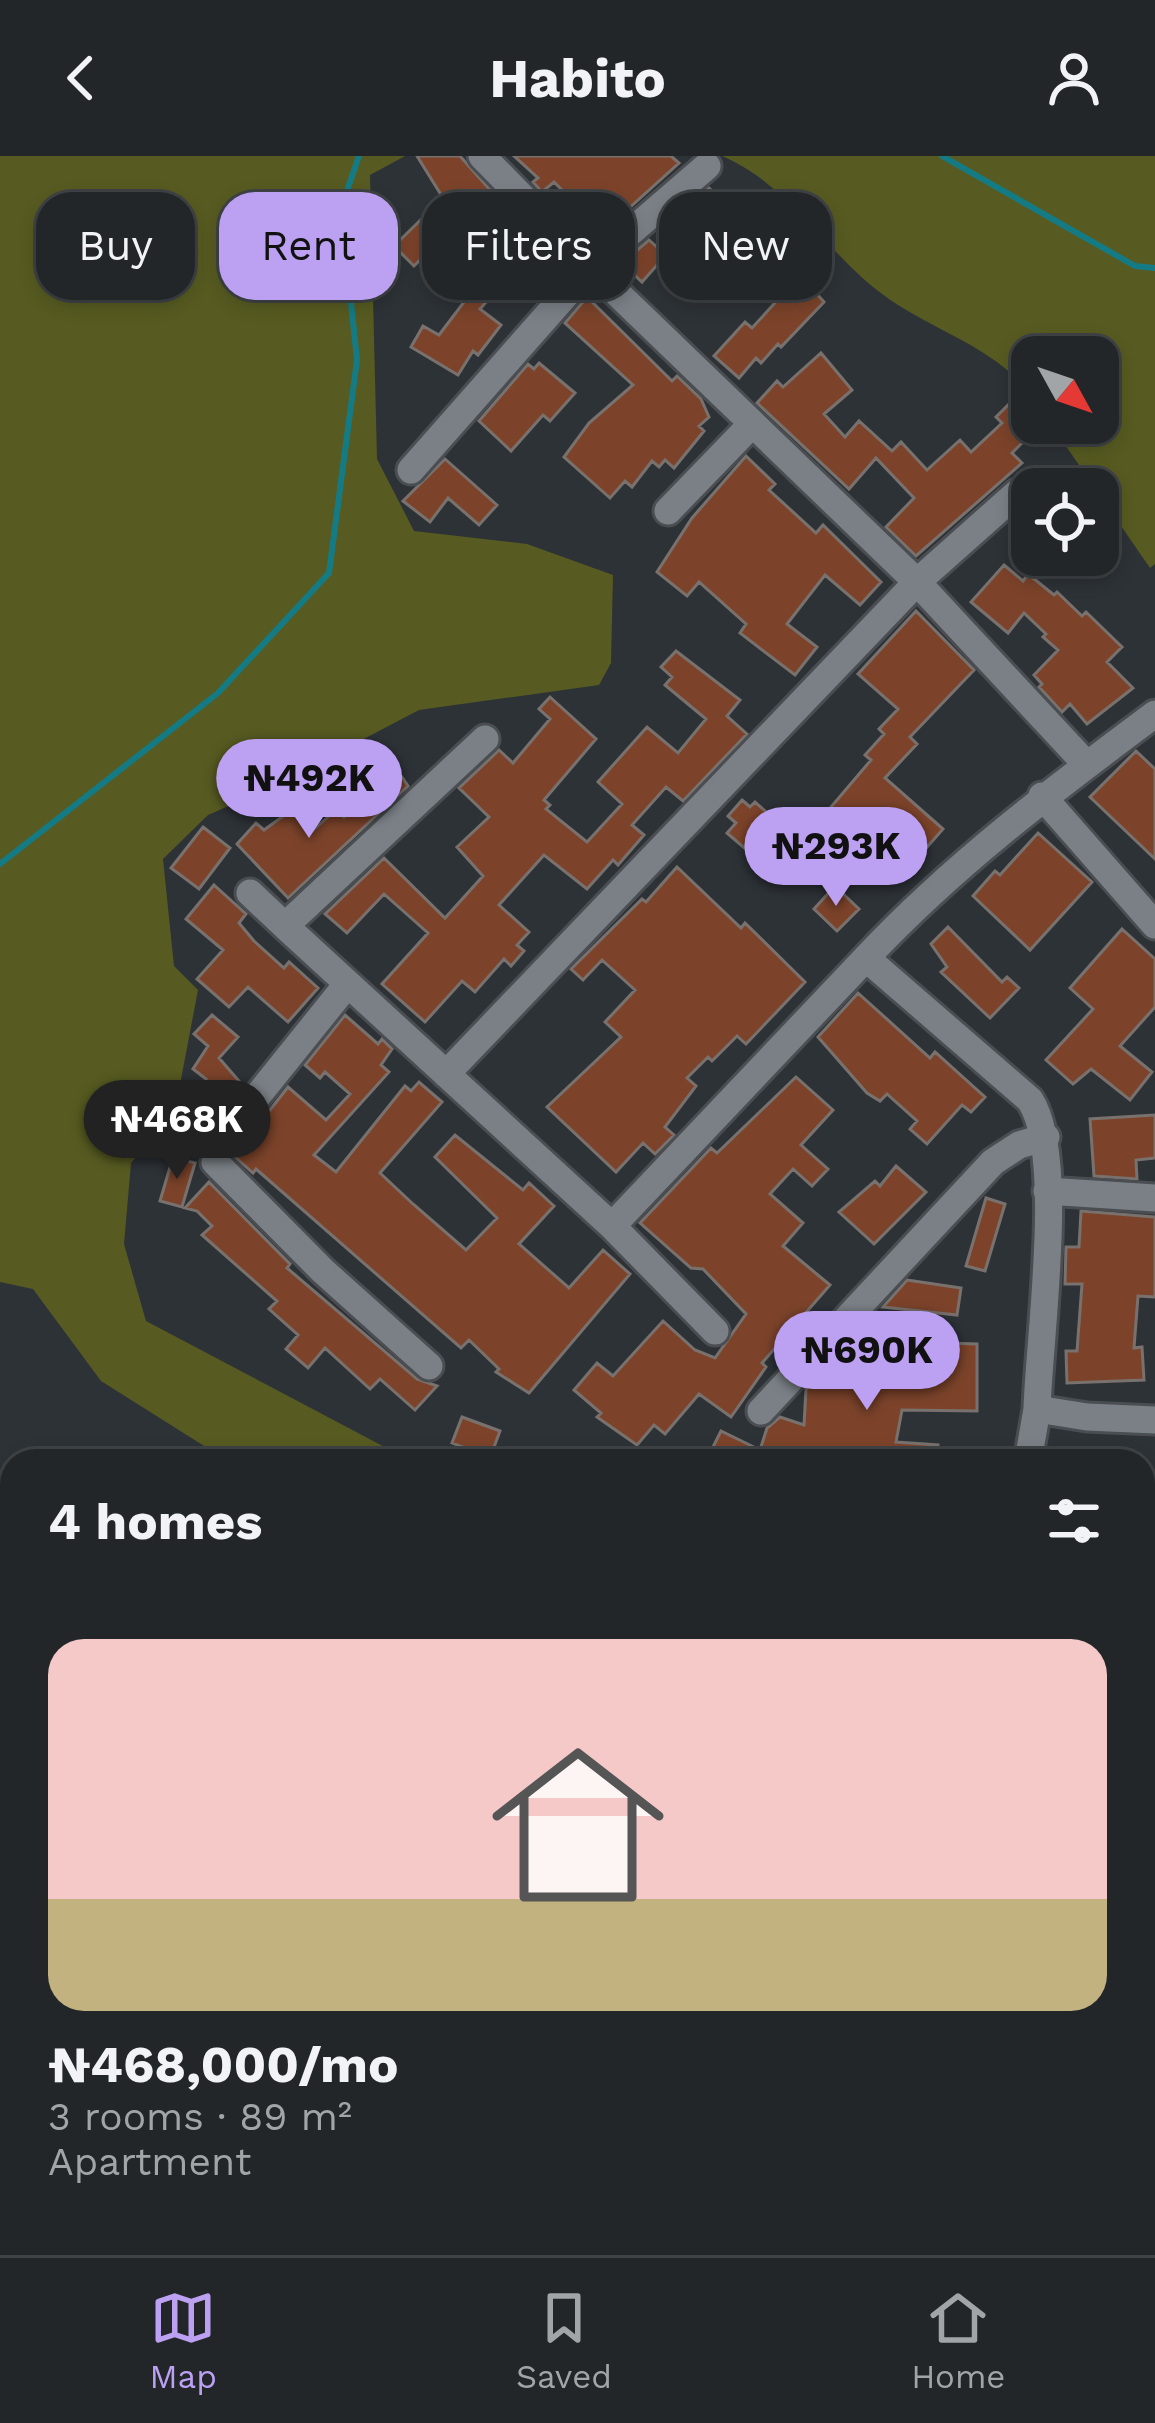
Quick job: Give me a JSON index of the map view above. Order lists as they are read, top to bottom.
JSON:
{
  "north": "bottom right",
  "page": {
    "header": "Habito",
    "chip": [
      "Buy",
      "Rent",
      "Filters",
      "New"
    ],
    "price": [
      "₦492K",
      "₦293K",
      "₦468K",
      "₦690K"
    ],
    "heading": "4 homes",
    "list": [
      {
        "name": "₦468,000/mo",
        "note": "3 rooms · 89 m² · Apartment"
      }
    ],
    "tabs": ["Map", "Saved", "Home"]
  }
}
